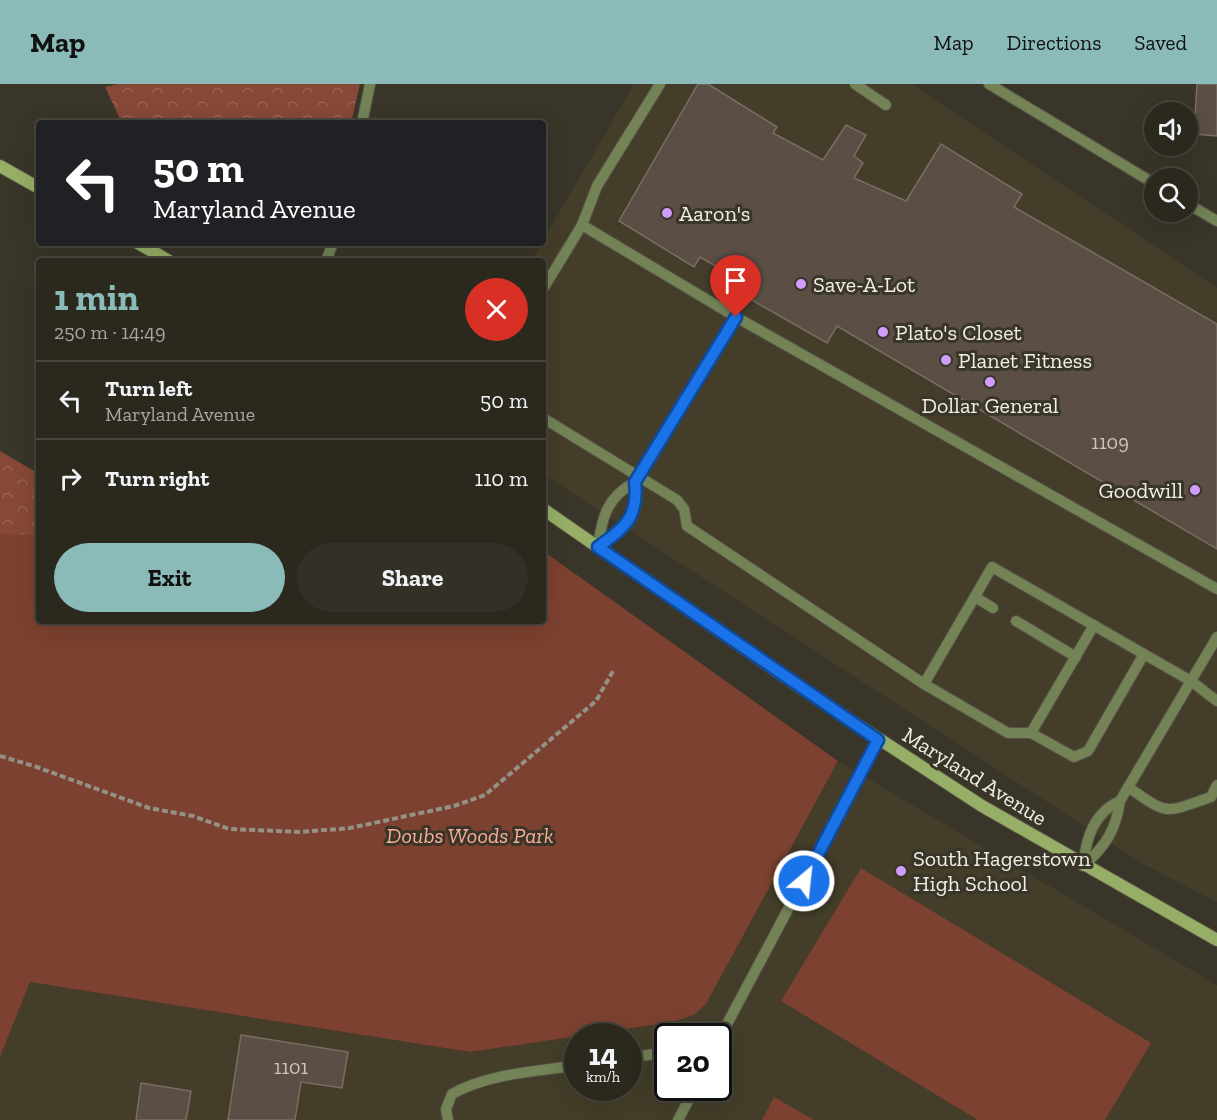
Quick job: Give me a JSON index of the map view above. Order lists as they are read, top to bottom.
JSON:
{
  "streets": {
    "main road": ["Maryland Avenue"]
  },
  "parks": ["Doubs Woods Park"],
  "places": [
    "Aaron's",
    "Save-A-Lot",
    "Plato's Closet",
    "Planet Fitness",
    "Dollar General",
    "Goodwill",
    "South Hagerstown High School"
  ],
  "house_numbers": ["1109", "1101"],
  "page": {
    "header": "Map",
    "nav": ["Map", "Directions", "Saved"],
    "turn": ["50 m", "Maryland Avenue"],
    "heading": ["1 min", "250 m · 14:49"],
    "list": [
      {
        "name": "Turn left",
        "note": "Maryland Avenue",
        "value": "50 m"
      },
      {
        "name": "Turn right",
        "value": "110 m"
      }
    ],
    "buttons": ["Exit", "Share"],
    "speed": "14 km/h",
    "limit": "20"
  }
}
